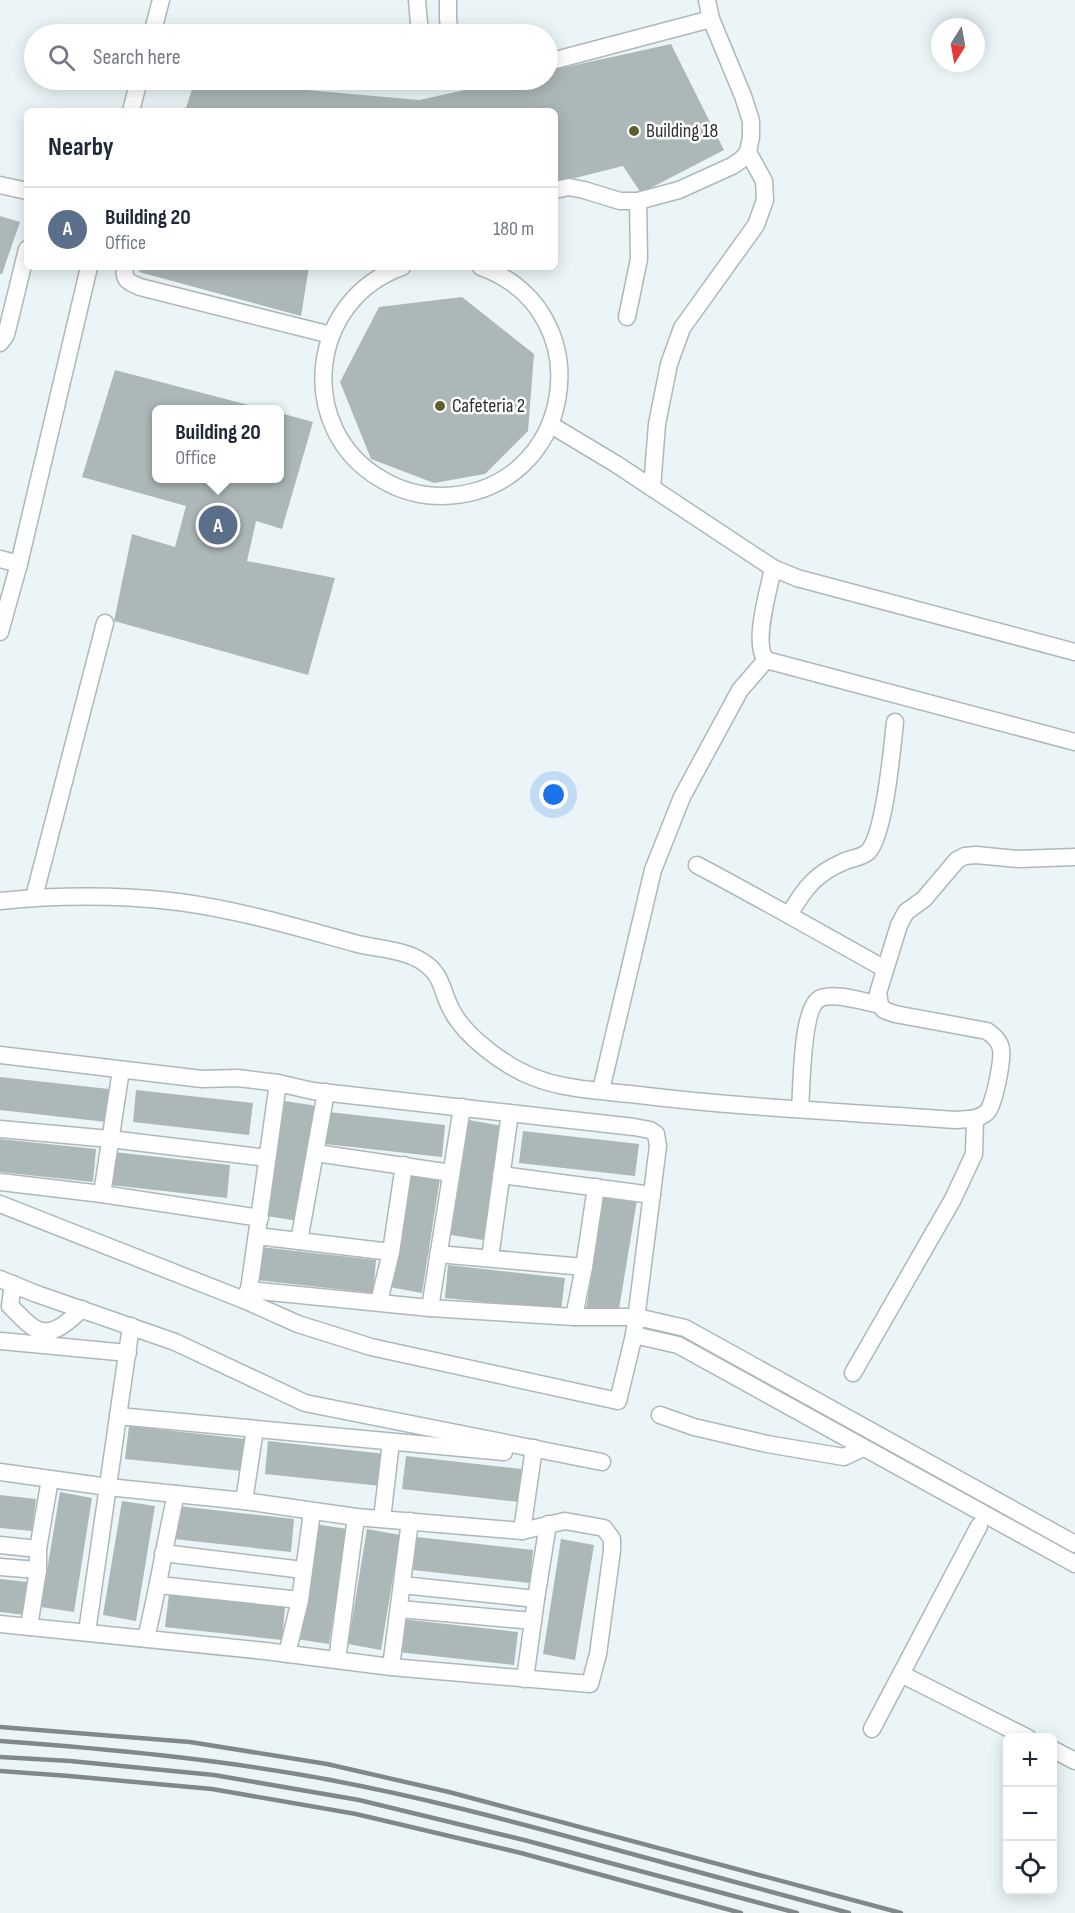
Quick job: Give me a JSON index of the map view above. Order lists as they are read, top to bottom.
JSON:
{
  "places": ["Building 18", "Cafeteria 2"],
  "north": "bottom",
  "page": {
    "search": "Search here",
    "heading": "Nearby",
    "list": [
      {
        "mark": "A",
        "name": "Building 20",
        "note": "Office",
        "value": "180 m"
      }
    ],
    "popup": ["Building 20", "Office"],
    "pins": "A",
    "map_buttons": ["+", "−"]
  }
}
